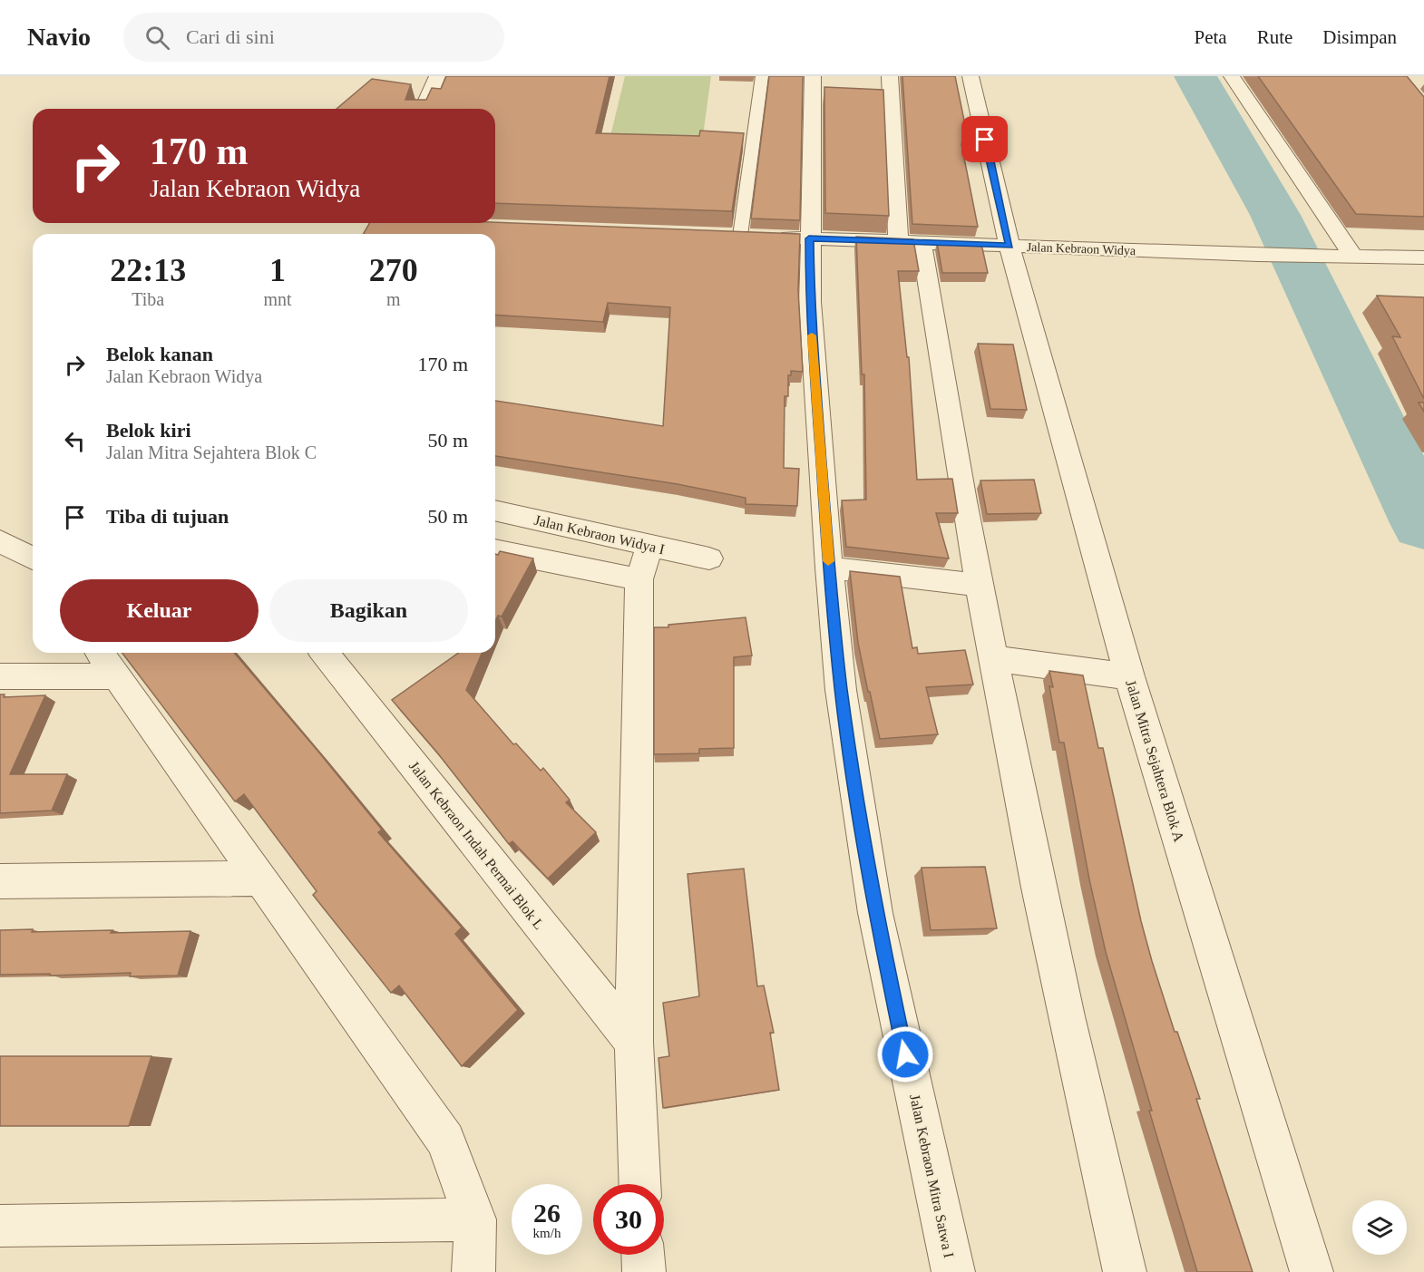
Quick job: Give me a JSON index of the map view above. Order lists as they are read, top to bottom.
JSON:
{
  "streets": {
    "street": [
      "Jalan Kebraon Widya",
      "Jalan Kebraon Widya I",
      "Jalan Mitra Sejahtera Blok A",
      "Jalan Kebraon Indah Permai Blok L",
      "Jalan Kebraon Mitra Satwa I"
    ]
  },
  "crossings": [
    ["Jalan Kebraon Widya", "Jalan Mitra Sejahtera Blok A"],
    ["Jalan Kebraon Widya", "Jalan Kebraon Mitra Satwa I"]
  ],
  "page": {
    "header": "Navio",
    "search": "Cari di sini",
    "nav": ["Peta", "Rute", "Disimpan"],
    "turn": ["170 m", "Jalan Kebraon Widya"],
    "eta": [
      "22:13",
      "Tiba",
      "1",
      "mnt",
      "270",
      "m"
    ],
    "list": [
      {
        "name": "Belok kanan",
        "note": "Jalan Kebraon Widya",
        "value": "170 m"
      },
      {
        "name": "Belok kiri",
        "note": "Jalan Mitra Sejahtera Blok C",
        "value": "50 m"
      },
      {
        "name": "Tiba di tujuan",
        "value": "50 m"
      }
    ],
    "buttons": ["Keluar", "Bagikan"],
    "speed": "26 km/h",
    "limit": "30"
  }
}
